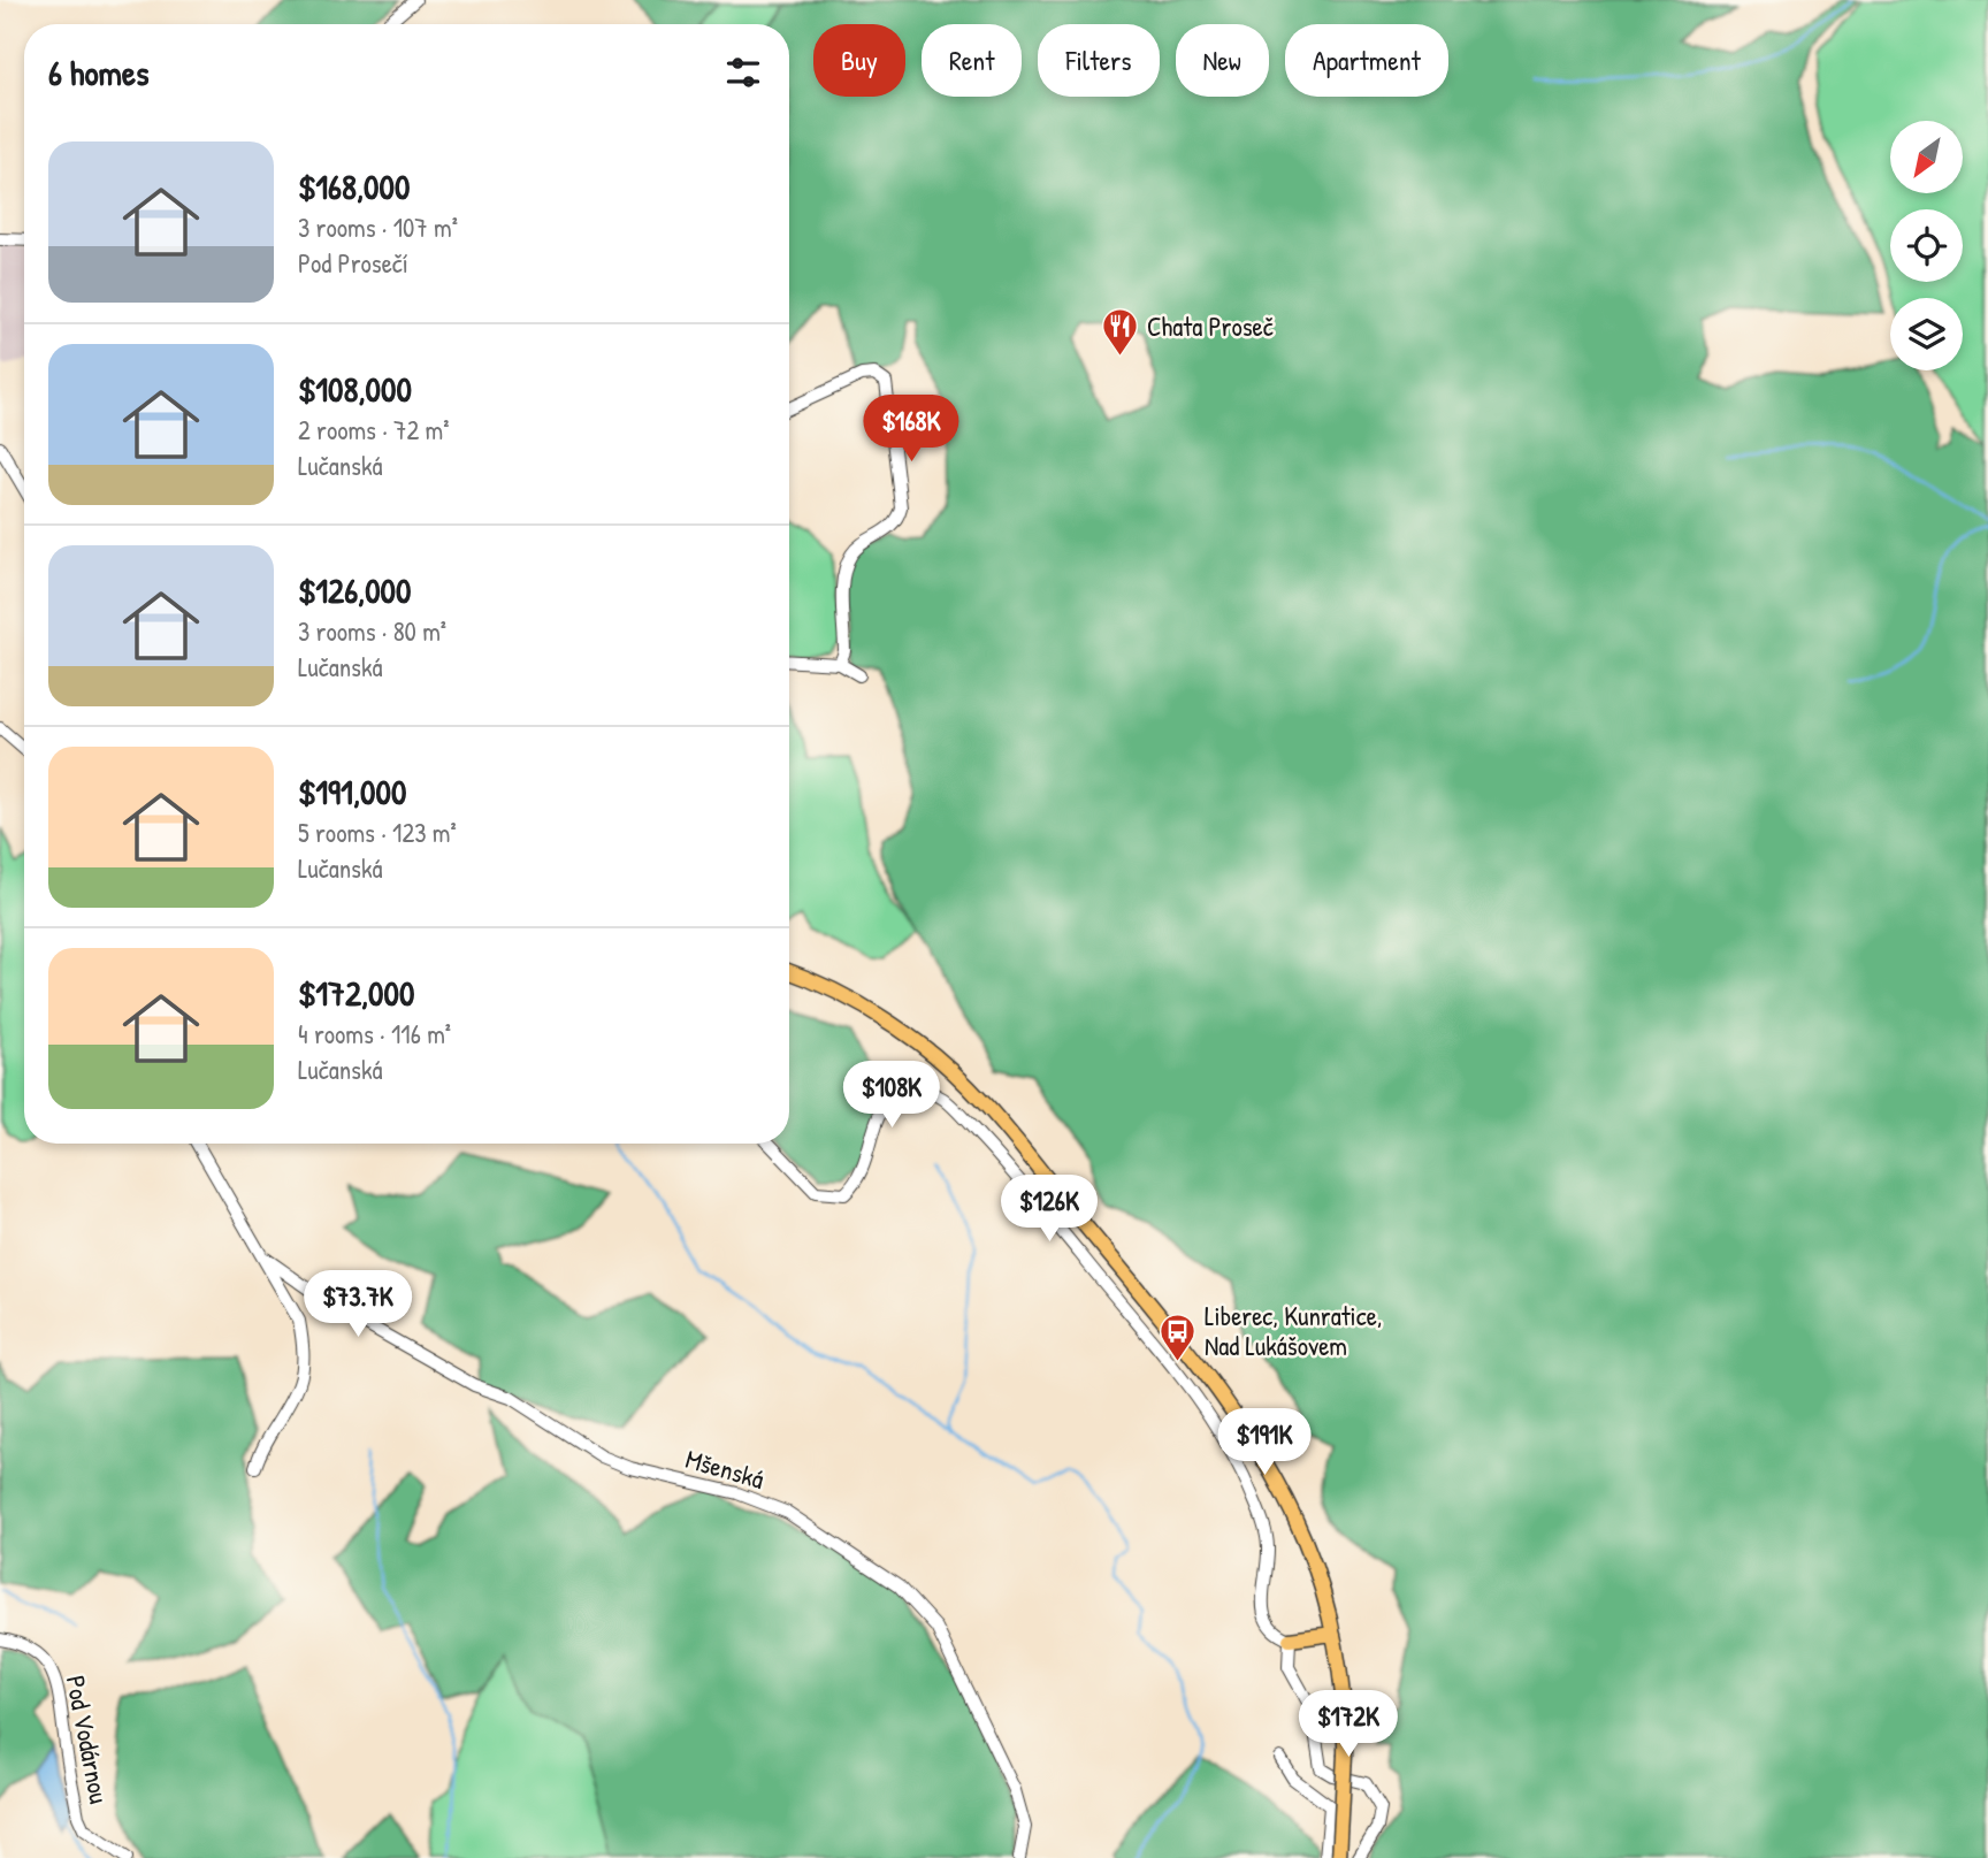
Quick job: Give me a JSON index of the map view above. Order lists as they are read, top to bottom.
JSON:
{
  "streets": {
    "street": ["Mšenská", "Pod Vodárnou"]
  },
  "places": {
    "restaurant": ["Chata Proseč"],
    "bus stop": ["Liberec, Kunratice, Nad Lukášovem"]
  },
  "north": "bottom left",
  "page": {
    "chip": [
      "Buy",
      "Rent",
      "Filters",
      "New",
      "Apartment"
    ],
    "heading": "6 homes",
    "list": [
      {
        "name": "$168,000",
        "note": "3 rooms · 107 m² · Pod Prosečí"
      },
      {
        "name": "$108,000",
        "note": "2 rooms · 72 m² · Lučanská"
      },
      {
        "name": "$126,000",
        "note": "3 rooms · 80 m² · Lučanská"
      },
      {
        "name": "$191,000",
        "note": "5 rooms · 123 m² · Lučanská"
      },
      {
        "name": "$172,000",
        "note": "4 rooms · 116 m² · Lučanská"
      }
    ],
    "price": [
      "$168K",
      "$108K",
      "$126K",
      "$73.7K",
      "$191K",
      "$172K"
    ]
  }
}
